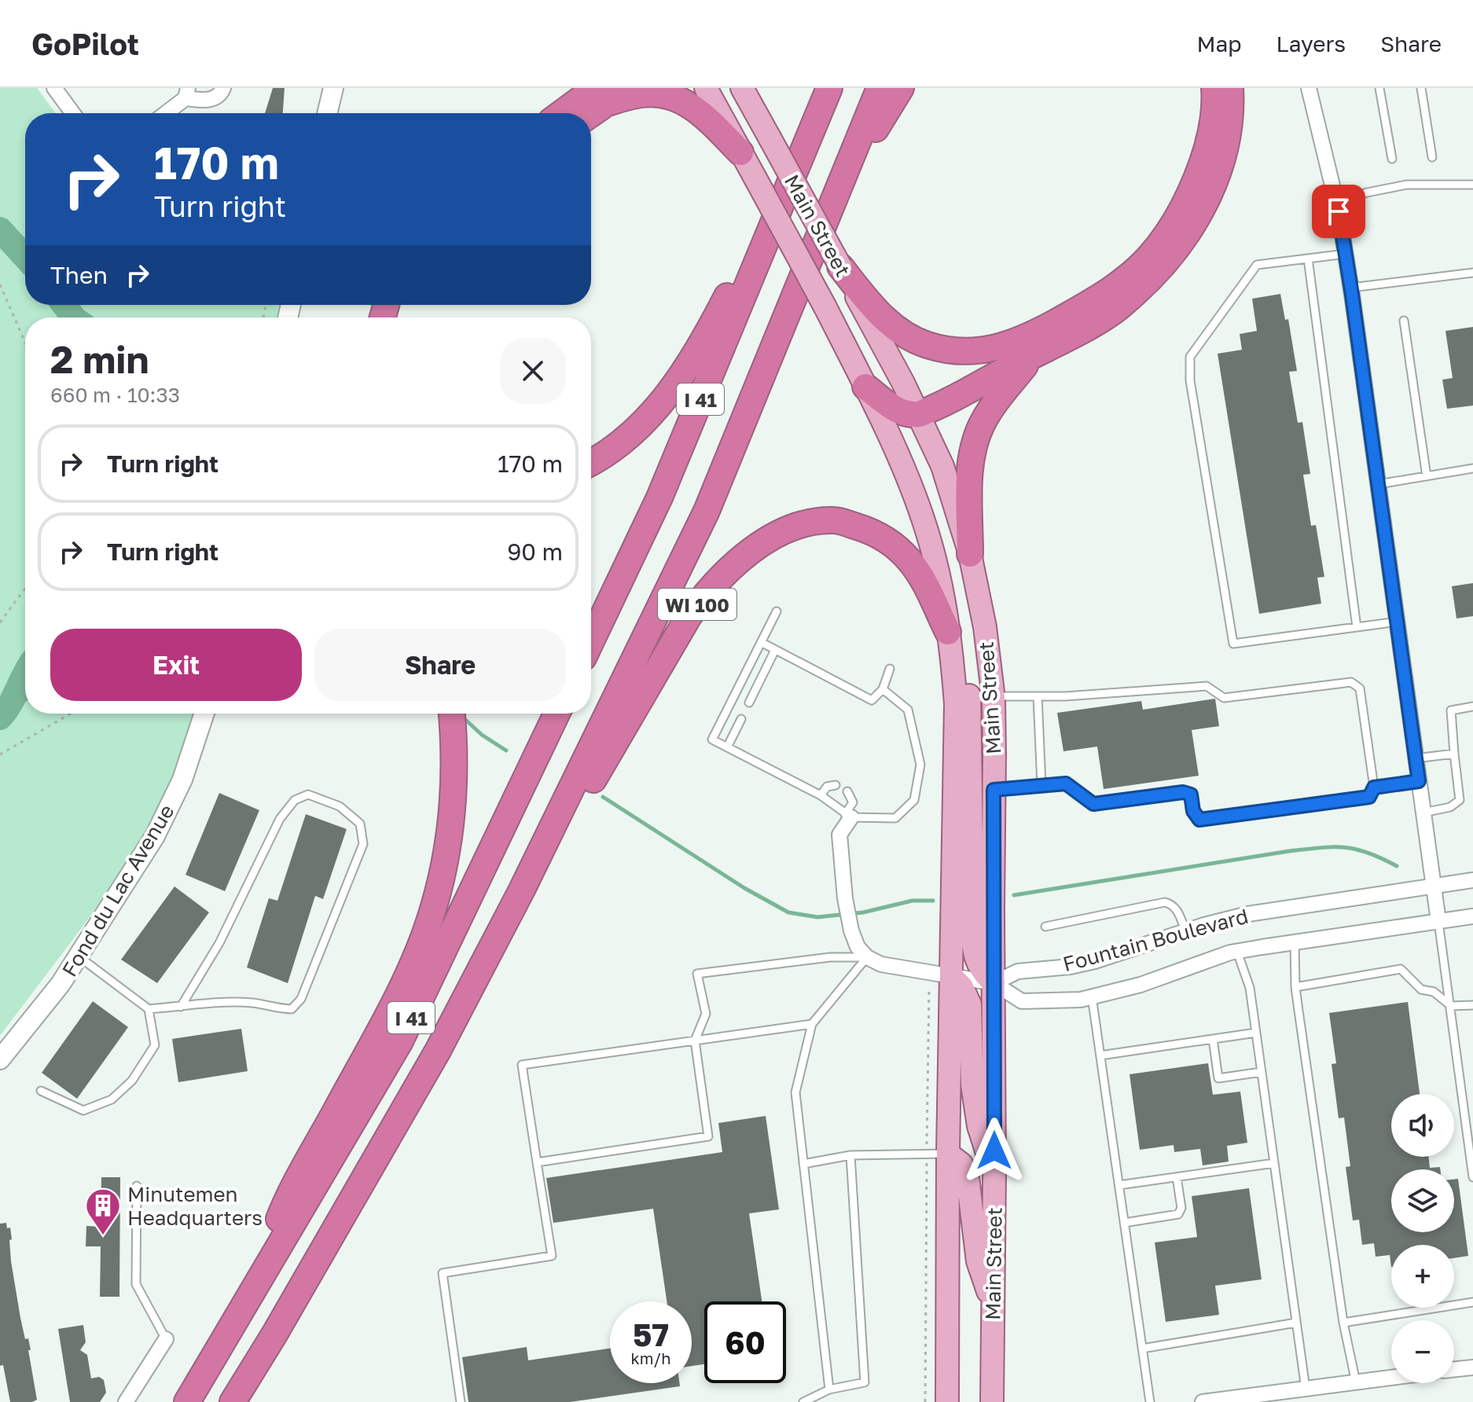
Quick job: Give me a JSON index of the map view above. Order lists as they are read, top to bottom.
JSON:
{
  "streets": {
    "highway": ["I 41", "WI 100"],
    "main road": ["Main Street"],
    "street": ["Fond du Lac Avenue", "Fountain Boulevard"]
  },
  "crossings": [
    ["Main Street", "WI 100"],
    ["Main Street", "Fountain Boulevard"],
    ["I 41", "WI 100"]
  ],
  "places": {
    "building": ["Minutemen Headquarters"]
  },
  "page": {
    "header": "GoPilot",
    "nav": ["Map", "Layers", "Share"],
    "turn": ["170 m", "Turn right"],
    "then": "Then",
    "heading": ["2 min", "660 m · 10:33"],
    "list": [
      {
        "name": "Turn right",
        "value": "170 m"
      },
      {
        "name": "Turn right",
        "value": "90 m"
      }
    ],
    "buttons": ["Exit", "Share"],
    "map_buttons": ["+", "−"],
    "speed": "57 km/h",
    "limit": "60"
  }
}
